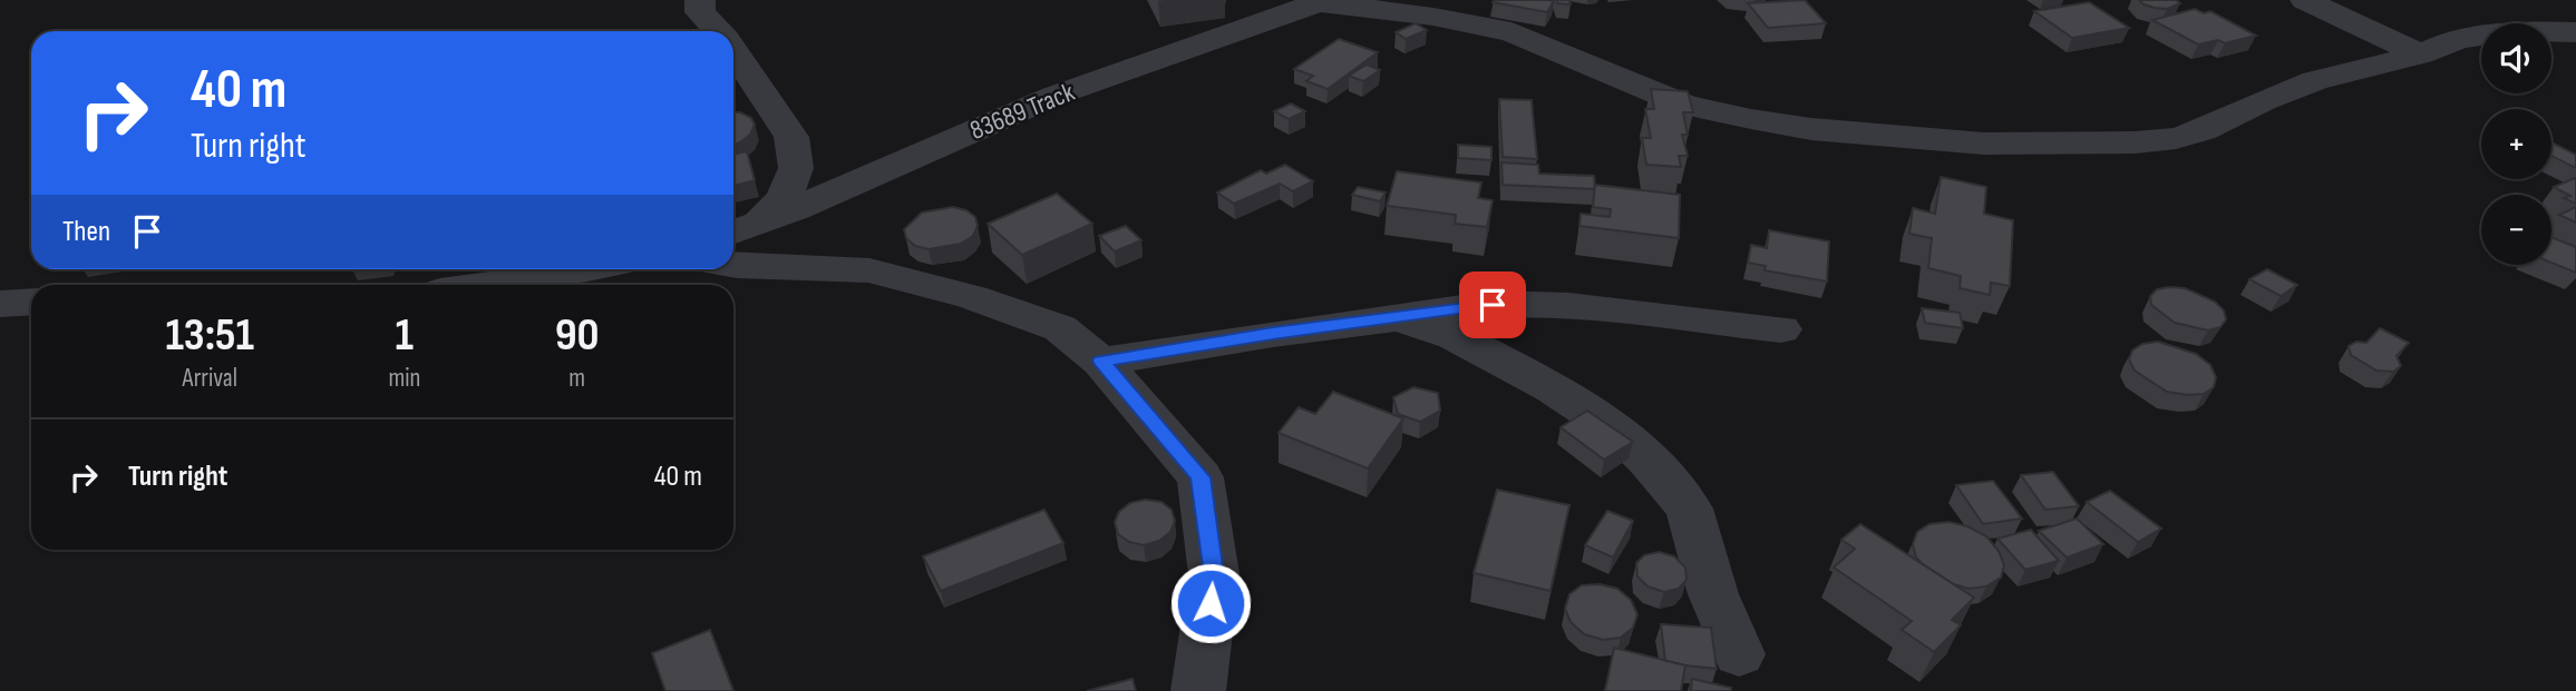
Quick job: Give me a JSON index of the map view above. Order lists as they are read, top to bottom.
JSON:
{
  "streets": {
    "street": ["83689 Track"]
  },
  "page": {
    "map_buttons": ["+", "−"],
    "turn": ["40 m", "Turn right"],
    "then": "Then",
    "eta": [
      "13:51",
      "Arrival",
      "1",
      "min",
      "90",
      "m"
    ],
    "list": [
      {
        "name": "Turn right",
        "value": "40 m"
      }
    ]
  }
}
